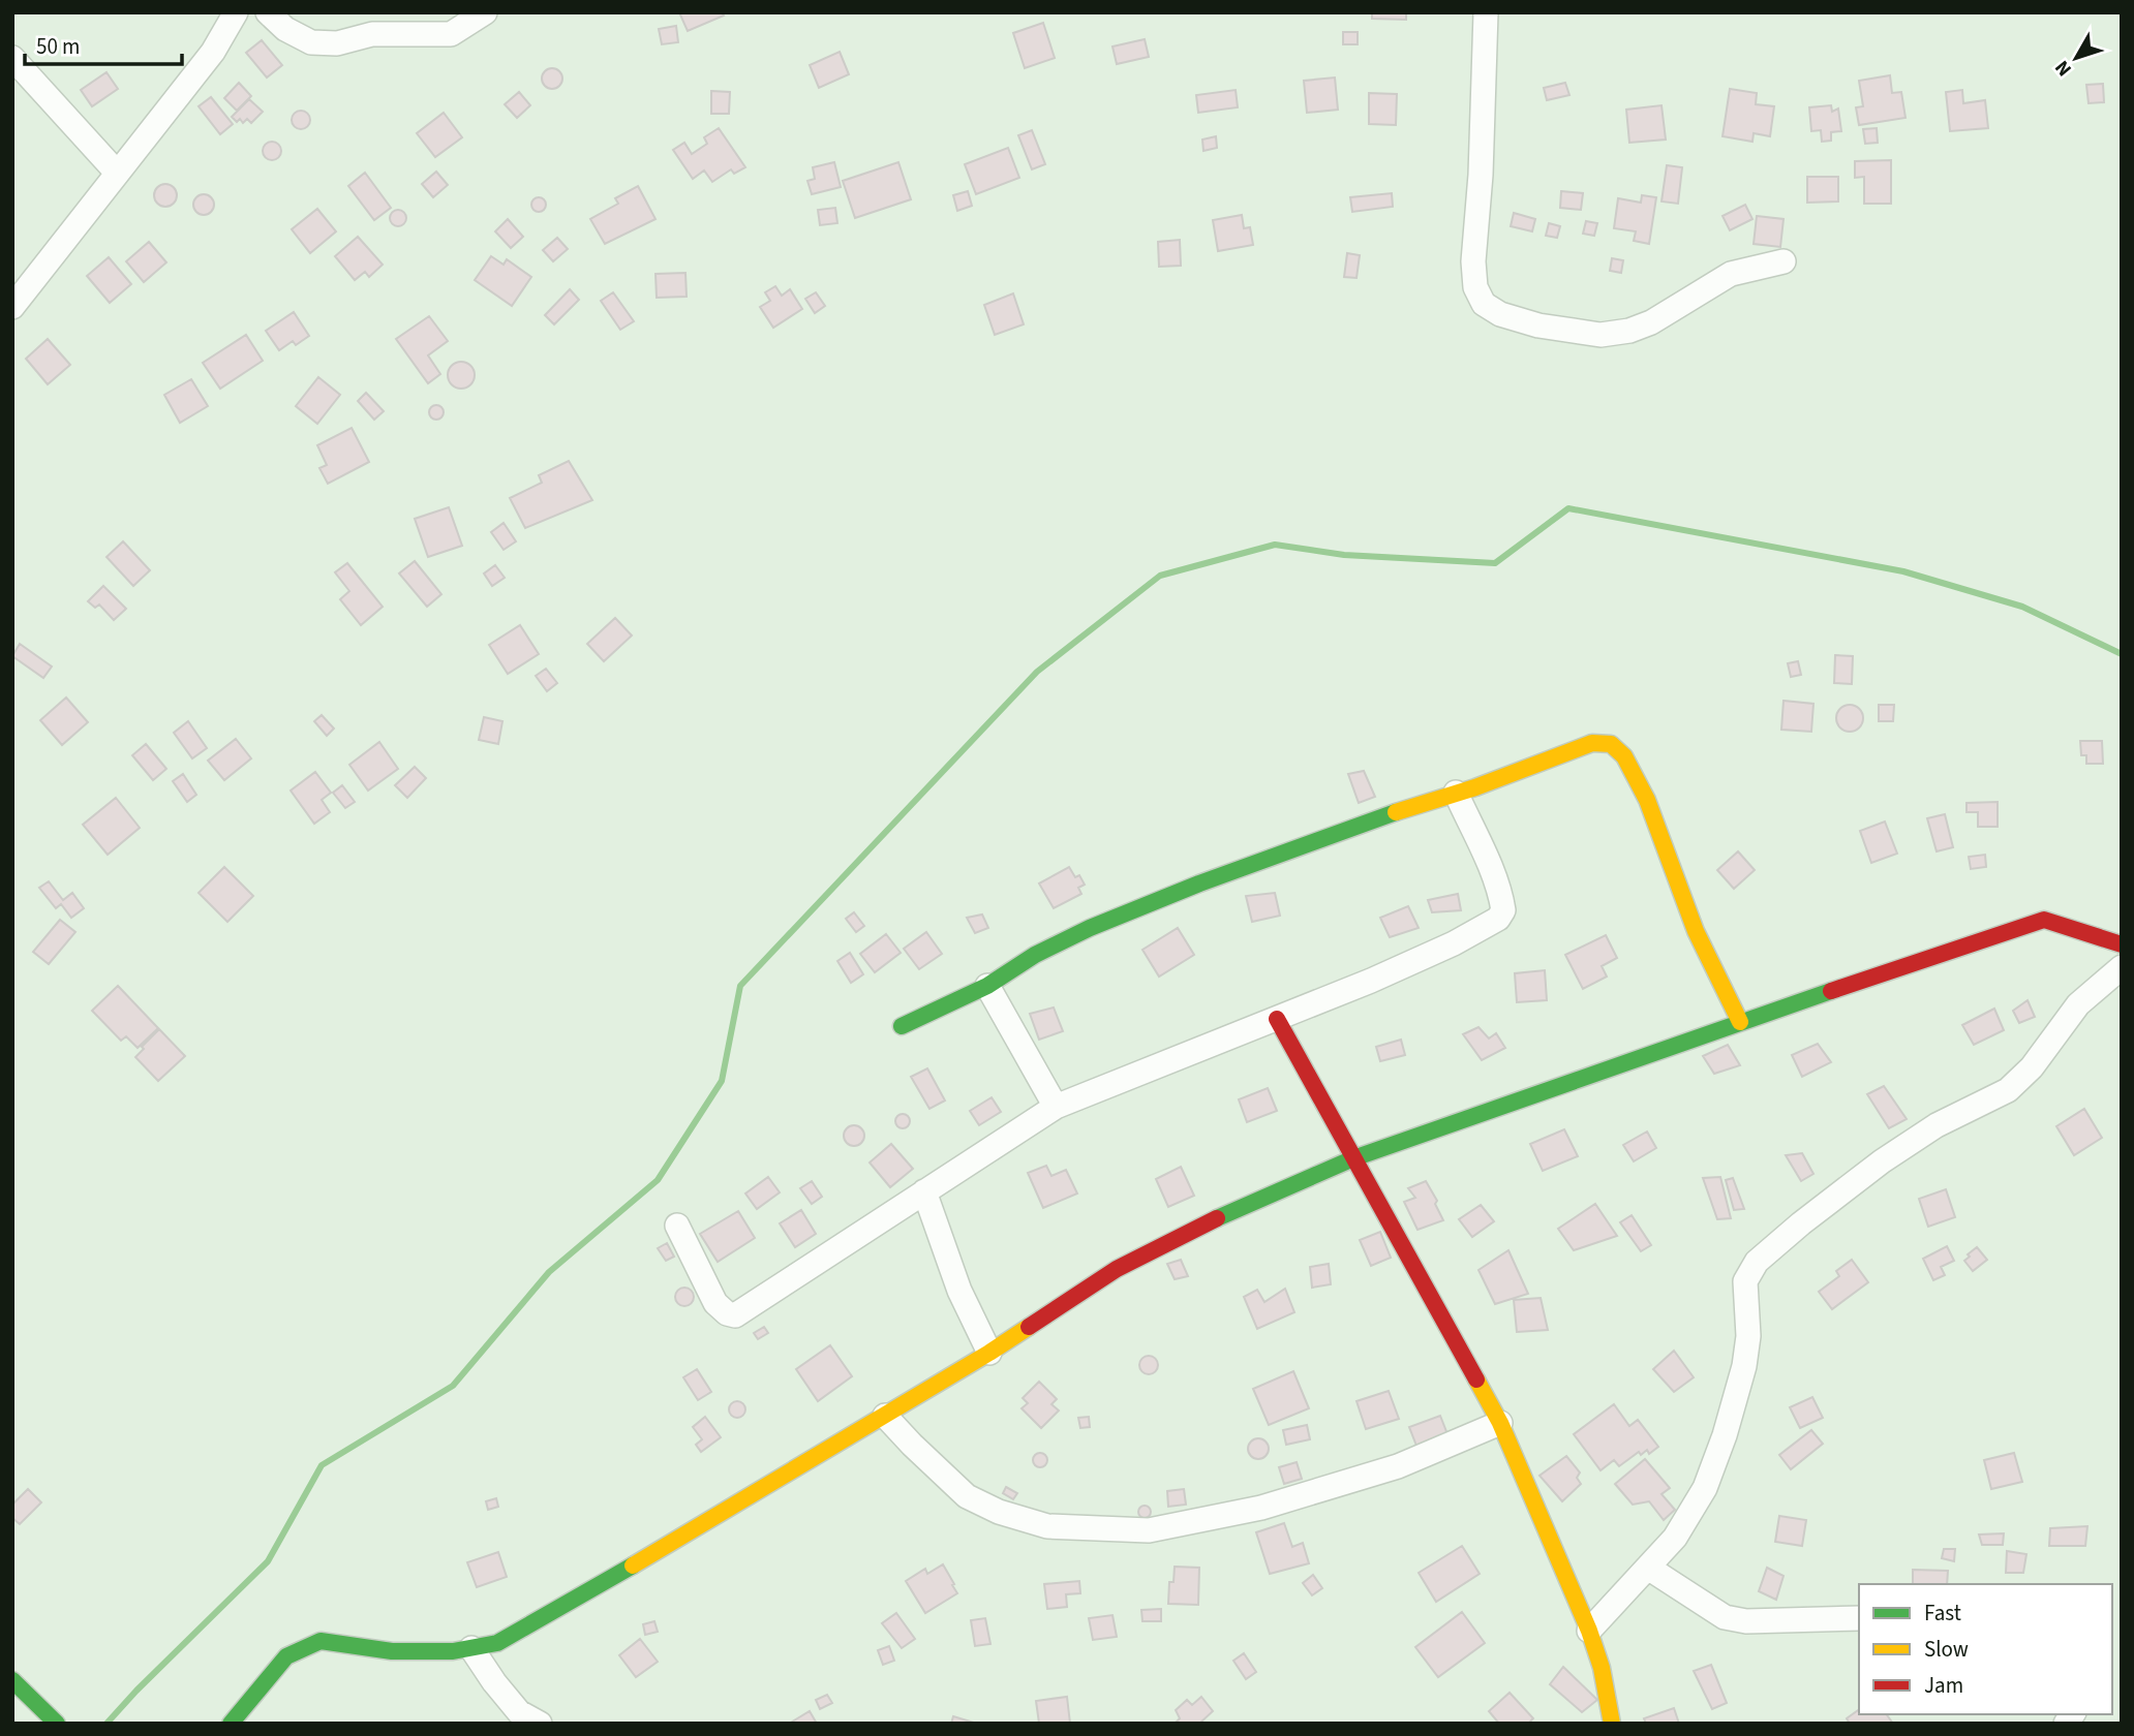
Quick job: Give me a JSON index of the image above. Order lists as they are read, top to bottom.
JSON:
{
  "legend": ["Fast", "Slow", "Jam"],
  "scale_bar": "50 m",
  "north": "bottom left"
}
